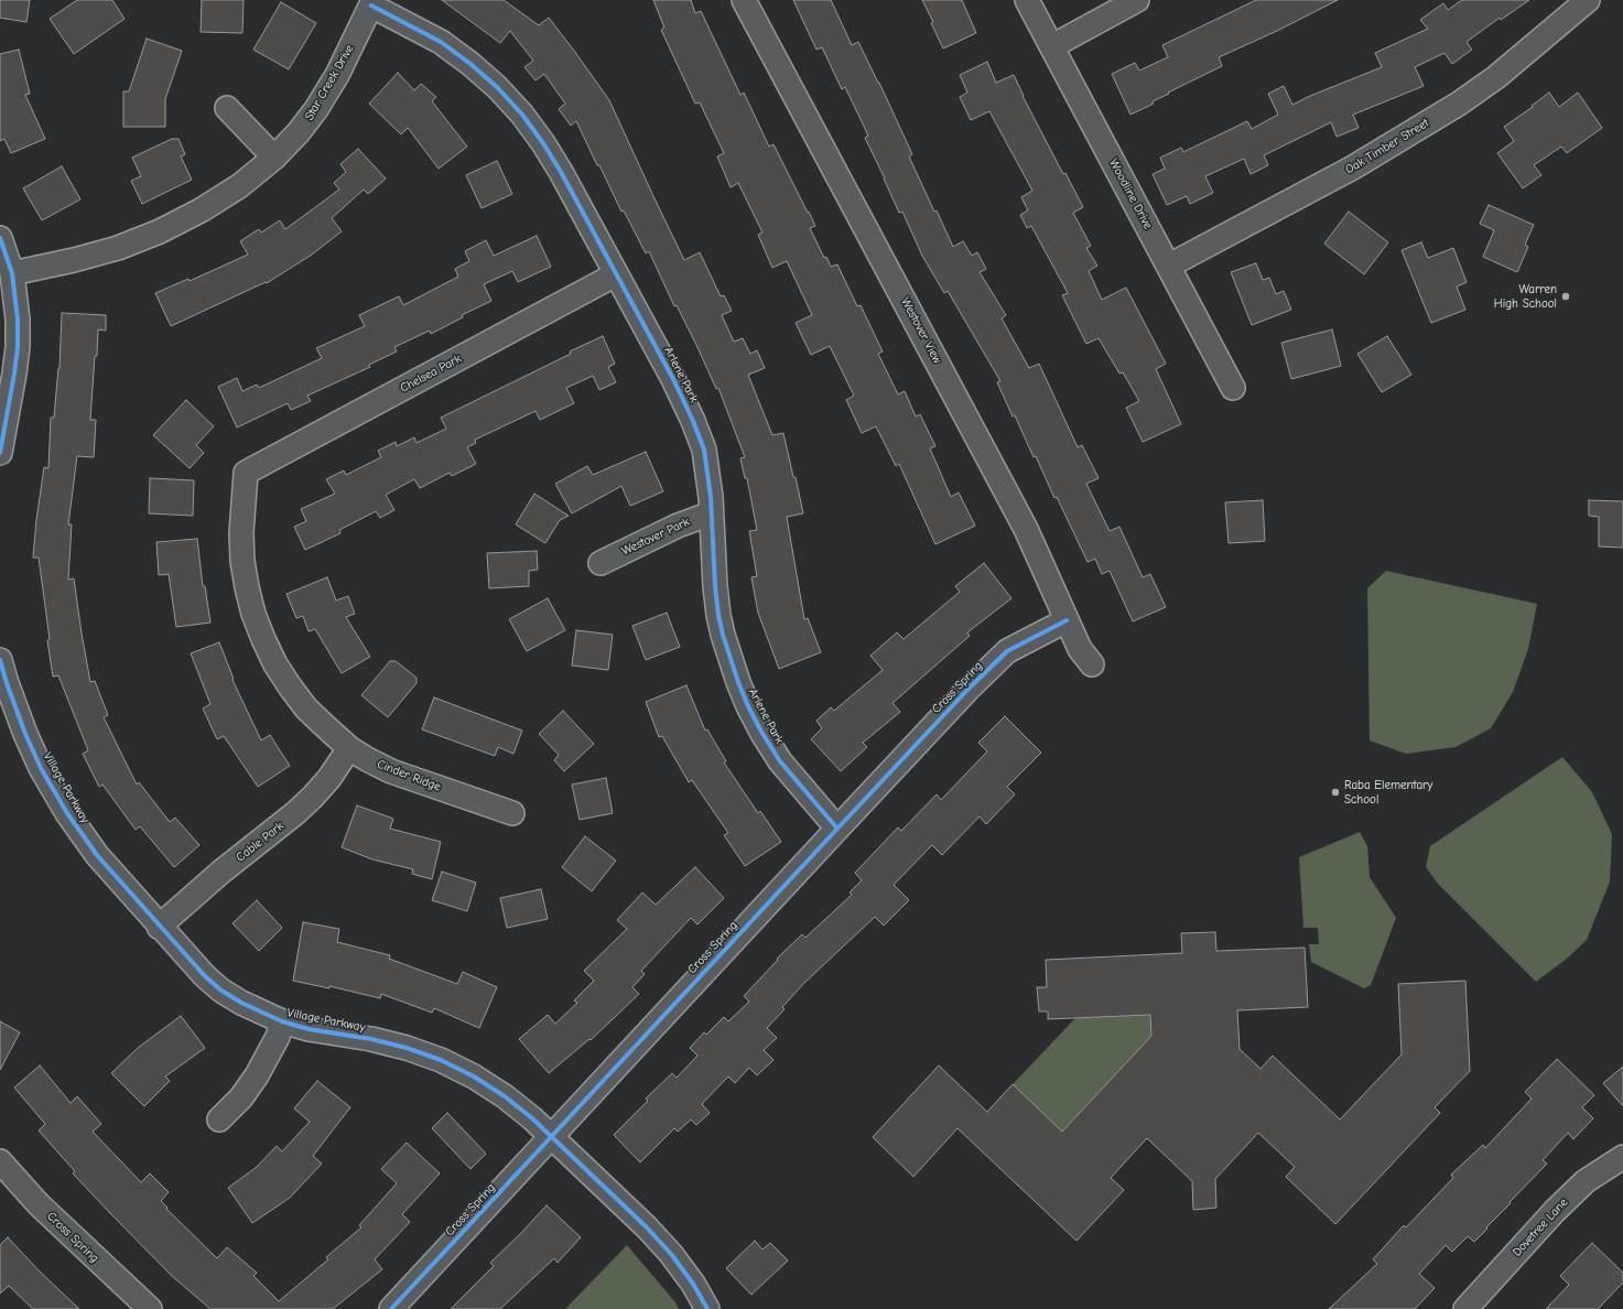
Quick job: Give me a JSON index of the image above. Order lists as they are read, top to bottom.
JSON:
{
  "streets": {
    "street": [
      "Star Creek Drive",
      "Oak Timber Street",
      "Woodline Drive",
      "Westover View",
      "Chelsea Park",
      "Arlene Park",
      "Westover Park",
      "Cross Spring",
      "Cinder Ridge",
      "Village Parkway",
      "Cable Park",
      "Dovetree Lane"
    ]
  },
  "crossings": [
    ["Star Creek Drive", "Arlene Park"],
    ["Oak Timber Street", "Woodline Drive"],
    ["Westover View", "Cross Spring"],
    ["Chelsea Park", "Arlene Park"],
    ["Chelsea Park", "Cinder Ridge"],
    ["Arlene Park", "Westover Park"],
    ["Arlene Park", "Cross Spring"],
    ["Cross Spring", "Village Parkway"],
    ["Cinder Ridge", "Cable Park"],
    ["Village Parkway", "Cable Park"]
  ],
  "places": ["Warren High School", "Raba Elementary School"]
}
